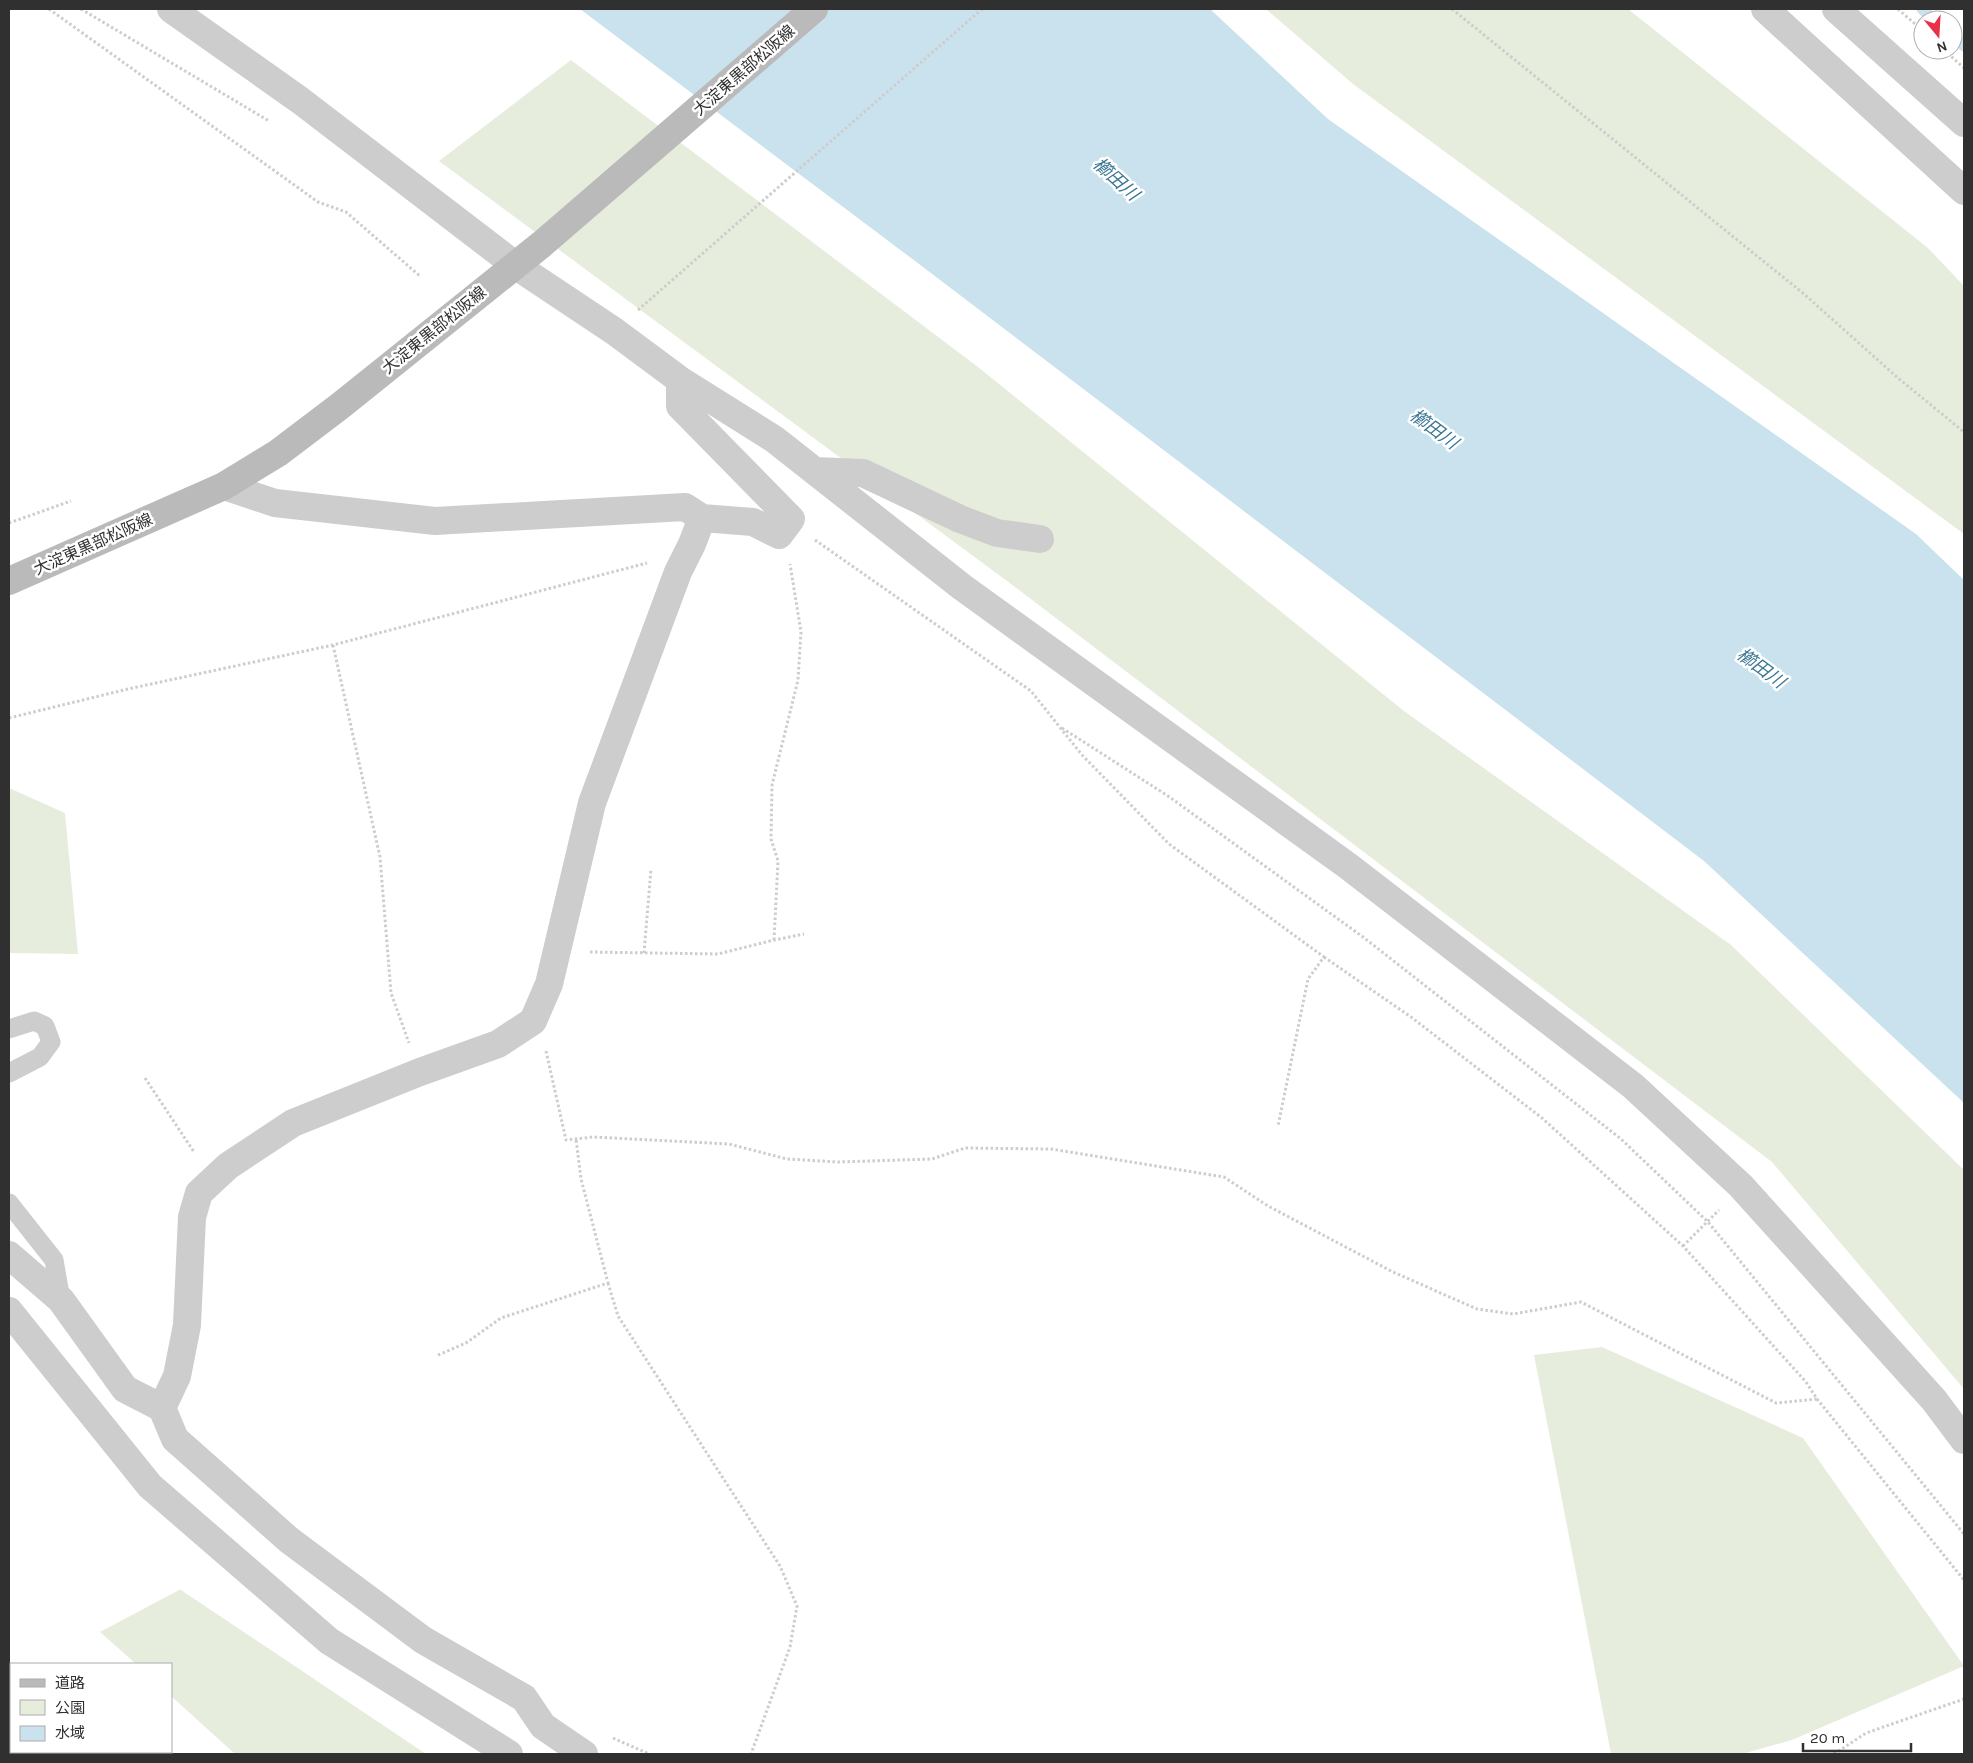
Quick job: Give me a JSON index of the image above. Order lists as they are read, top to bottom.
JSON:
{
  "streets": {
    "main road": ["大淀東黒部松阪線"]
  },
  "water": ["櫛田川"],
  "legend": ["道路", "公園", "水域"],
  "scale_bar": "20 m",
  "north": "bottom"
}
